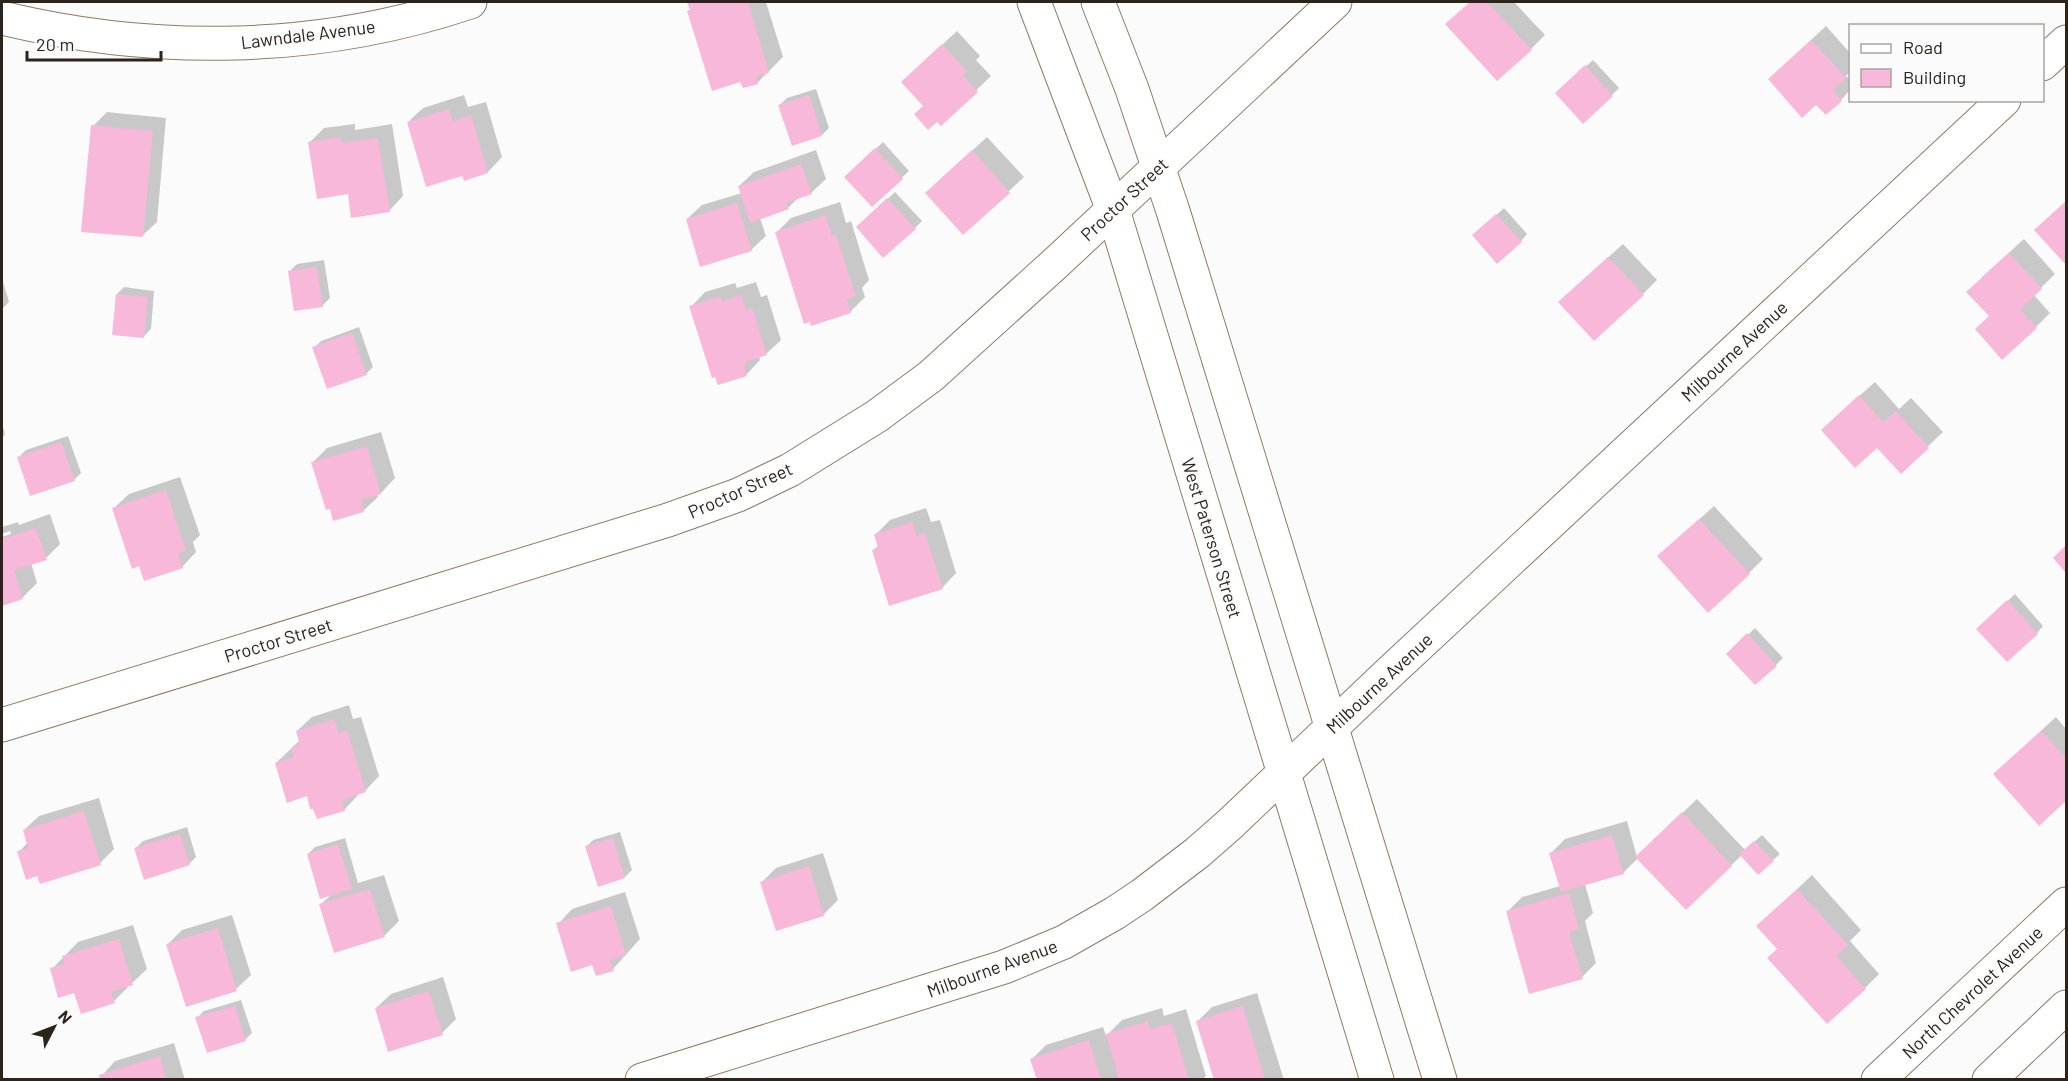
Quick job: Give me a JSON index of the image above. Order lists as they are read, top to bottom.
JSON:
{
  "streets": {
    "street": [
      "Lawndale Avenue",
      "Proctor Street",
      "Milbourne Avenue",
      "West Paterson Street",
      "North Chevrolet Avenue"
    ]
  },
  "crossings": [
    ["Proctor Street", "West Paterson Street"],
    ["Milbourne Avenue", "West Paterson Street"]
  ],
  "legend": ["Road", "Building"],
  "scale_bar": "20 m",
  "north": "top right"
}
